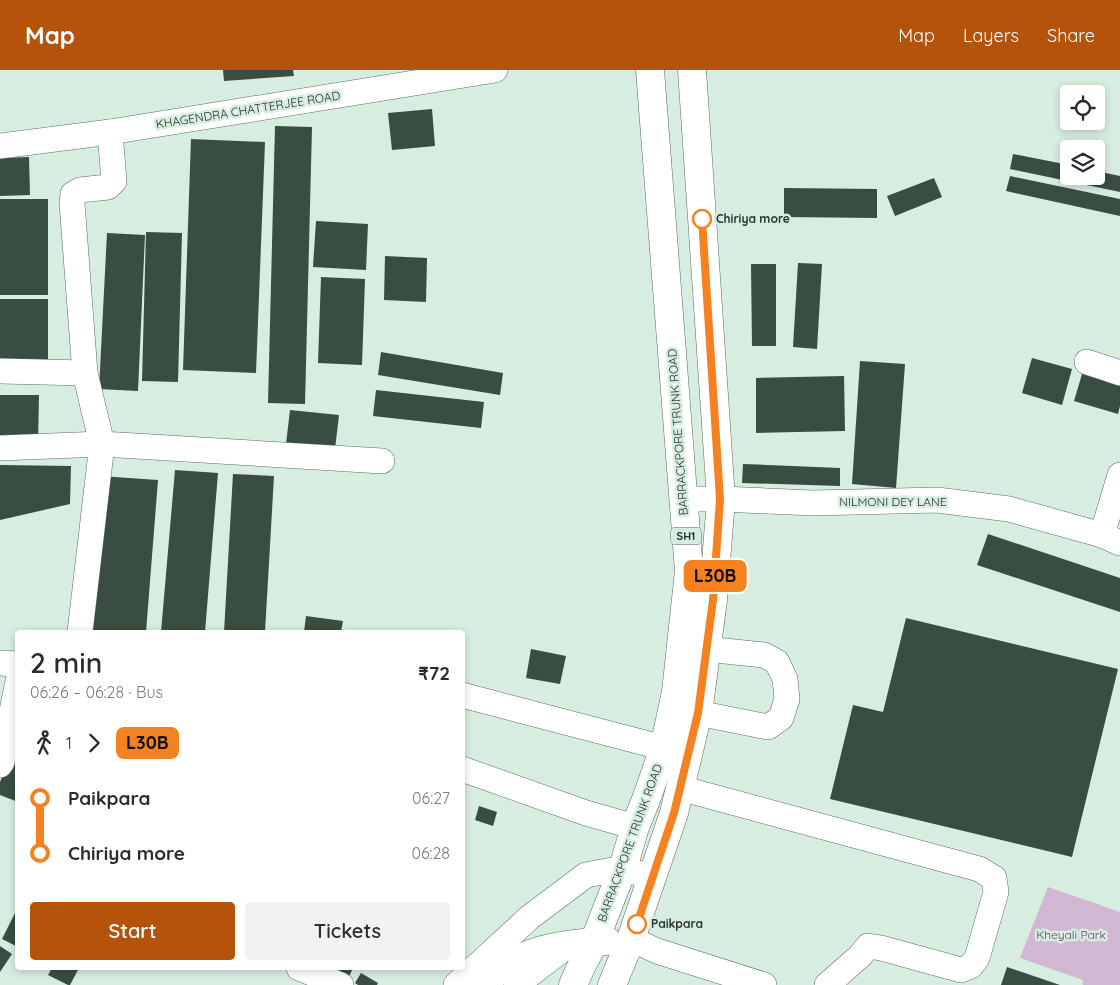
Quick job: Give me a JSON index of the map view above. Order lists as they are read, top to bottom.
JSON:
{
  "streets": {
    "main road": ["BARRACKPORE TRUNK ROAD", "SH1"],
    "street": ["KHAGENDRA CHATTERJEE ROAD", "NILMONI DEY LANE"]
  },
  "crossings": [
    ["BARRACKPORE TRUNK ROAD", "NILMONI DEY LANE"],
    ["NILMONI DEY LANE", "SH1"]
  ],
  "parks": ["Kheyali Park"],
  "places": ["Chiriya more", "Paikpara"],
  "lines": ["bus line L30B"],
  "page": {
    "header": "Map",
    "nav": ["Map", "Layers", "Share"],
    "on_map": "L30B",
    "heading": ["2 min", "06:26 – 06:28 · Bus", "₹72"],
    "legs": ["1", "L30B"],
    "list": [
      {
        "name": "Paikpara",
        "value": "06:27"
      },
      {
        "name": "Chiriya more",
        "value": "06:28"
      }
    ],
    "buttons": ["Start", "Tickets"]
  }
}
